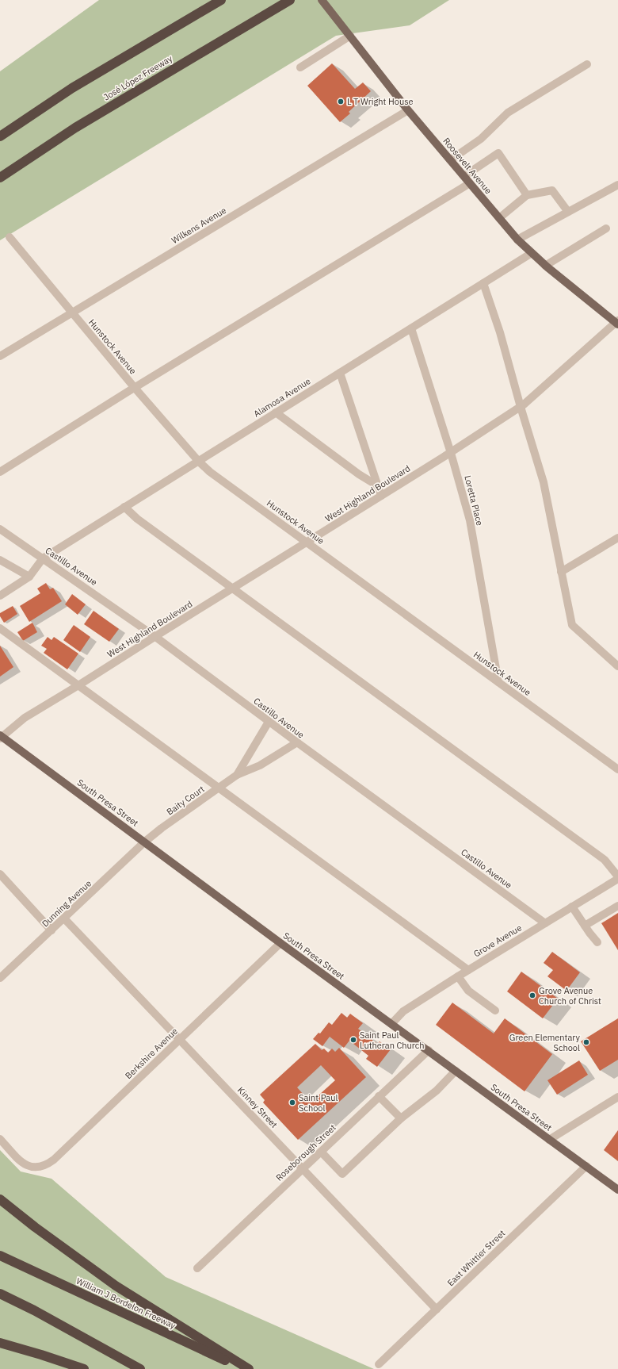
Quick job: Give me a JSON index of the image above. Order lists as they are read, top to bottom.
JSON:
{
  "streets": {
    "highway": ["José López Freeway", "William J Bordelon Freeway"],
    "main road": ["Roosevelt Avenue", "South Presa Street"],
    "street": [
      "Wilkens Avenue",
      "Hunstock Avenue",
      "Alamosa Avenue",
      "West Highland Boulevard",
      "Loretta Place",
      "Castillo Avenue",
      "Baity Court",
      "Dunning Avenue",
      "Grove Avenue",
      "Berkshire Avenue",
      "Kinney Street",
      "Roseborough Street",
      "East Whittier Street"
    ]
  },
  "crossings": [
    ["Roosevelt Avenue", "Wilkens Avenue"],
    ["Roosevelt Avenue", "Alamosa Avenue"],
    ["Roosevelt Avenue", "West Highland Boulevard"],
    ["Wilkens Avenue", "Hunstock Avenue"],
    ["Hunstock Avenue", "Alamosa Avenue"],
    ["Hunstock Avenue", "West Highland Boulevard"],
    ["Hunstock Avenue", "Loretta Place"],
    ["Alamosa Avenue", "Loretta Place"],
    ["Alamosa Avenue", "Castillo Avenue"],
    ["West Highland Boulevard", "Loretta Place"],
    ["West Highland Boulevard", "Castillo Avenue"],
    ["West Highland Boulevard", "South Presa Street"],
    ["Castillo Avenue", "Baity Court"],
    ["Castillo Avenue", "Grove Avenue"],
    ["Baity Court", "South Presa Street"],
    ["Baity Court", "Dunning Avenue"],
    ["South Presa Street", "Dunning Avenue"],
    ["South Presa Street", "Grove Avenue"],
    ["South Presa Street", "Berkshire Avenue"],
    ["South Presa Street", "Roseborough Street"],
    ["South Presa Street", "East Whittier Street"],
    ["Dunning Avenue", "Kinney Street"],
    ["Berkshire Avenue", "Kinney Street"],
    ["Kinney Street", "Roseborough Street"],
    ["Kinney Street", "East Whittier Street"]
  ],
  "places": [
    "L T Wright House",
    "Grove Avenue Church of Christ",
    "Saint Paul Lutheran Church",
    "Green Elementary School",
    "Saint Paul School"
  ]
}
